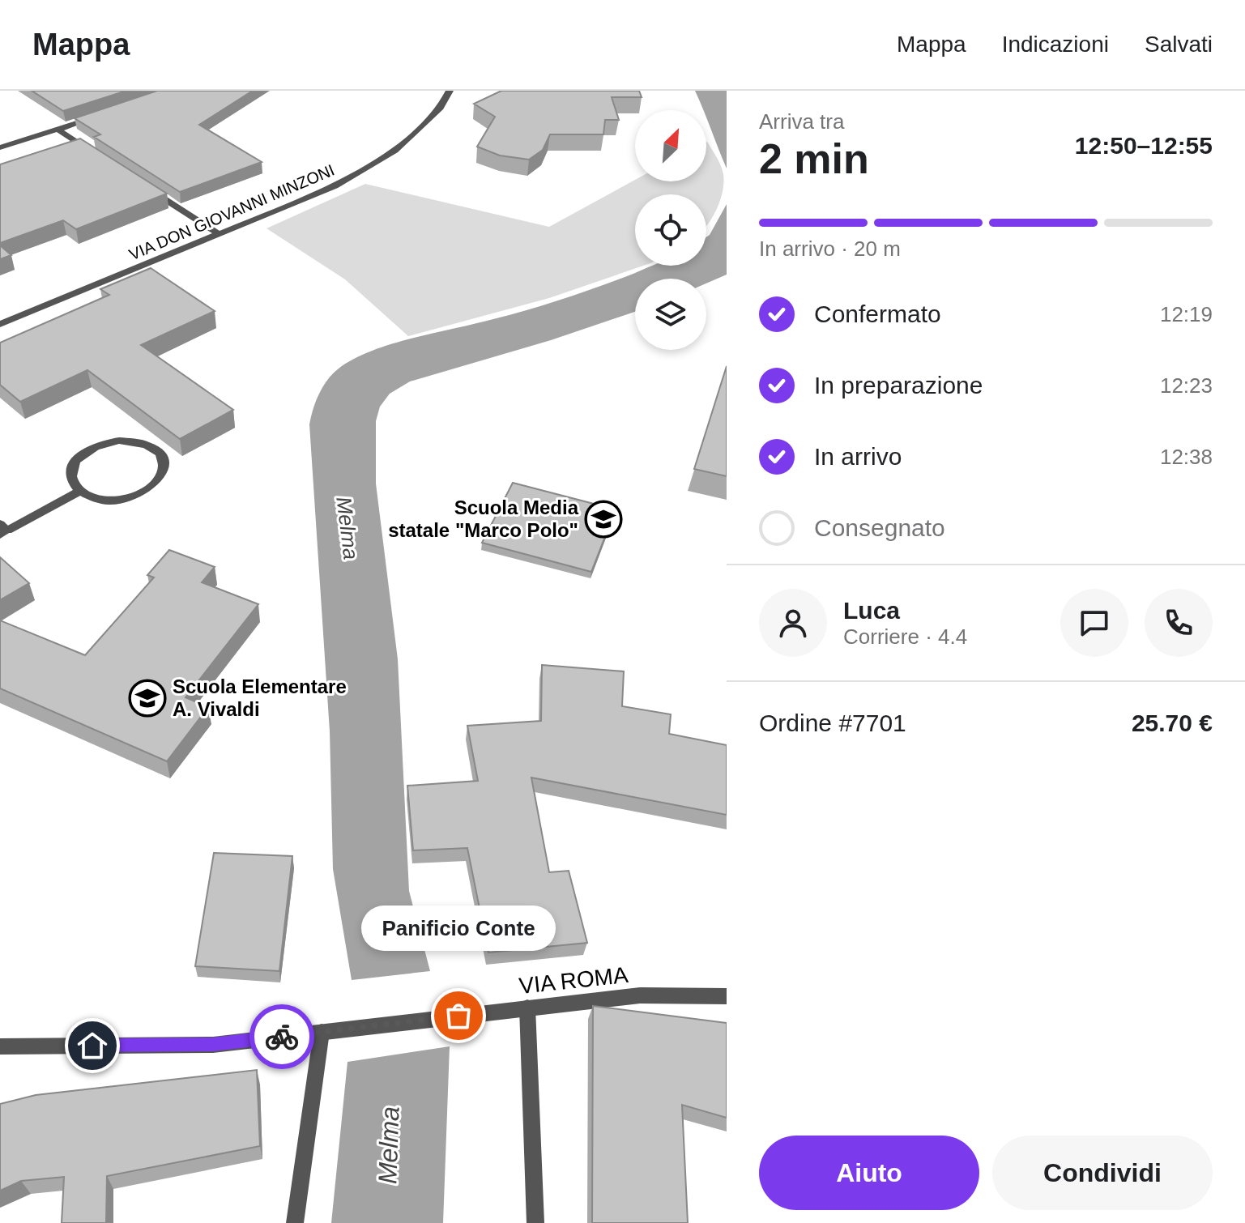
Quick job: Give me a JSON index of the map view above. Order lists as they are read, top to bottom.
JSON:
{
  "streets": {
    "street": ["VIA DON GIOVANNI MINZONI", "VIA ROMA"]
  },
  "water": ["Melma"],
  "places": {
    "school or university": ["Scuola Media statale \"Marco Polo\"", "Scuola Elementare A. Vivaldi"],
    "other": ["Panificio Conte"]
  },
  "north": "top right",
  "page": {
    "header": "Mappa",
    "nav": ["Mappa", "Indicazioni", "Salvati"],
    "heading": ["2 min", "Arriva tra", "12:50–12:55"],
    "panel": [
      "Luca",
      "Corriere · 4.4",
      "Ordine #7701",
      "25.70 €"
    ],
    "bar": "In arrivo · 20 m",
    "list": [
      ["Confermato", "12:19"],
      ["In preparazione", "12:23"],
      ["In arrivo", "12:38"],
      "Consegnato"
    ],
    "bubble": "Panificio Conte",
    "buttons": ["Aiuto", "Condividi"]
  }
}
